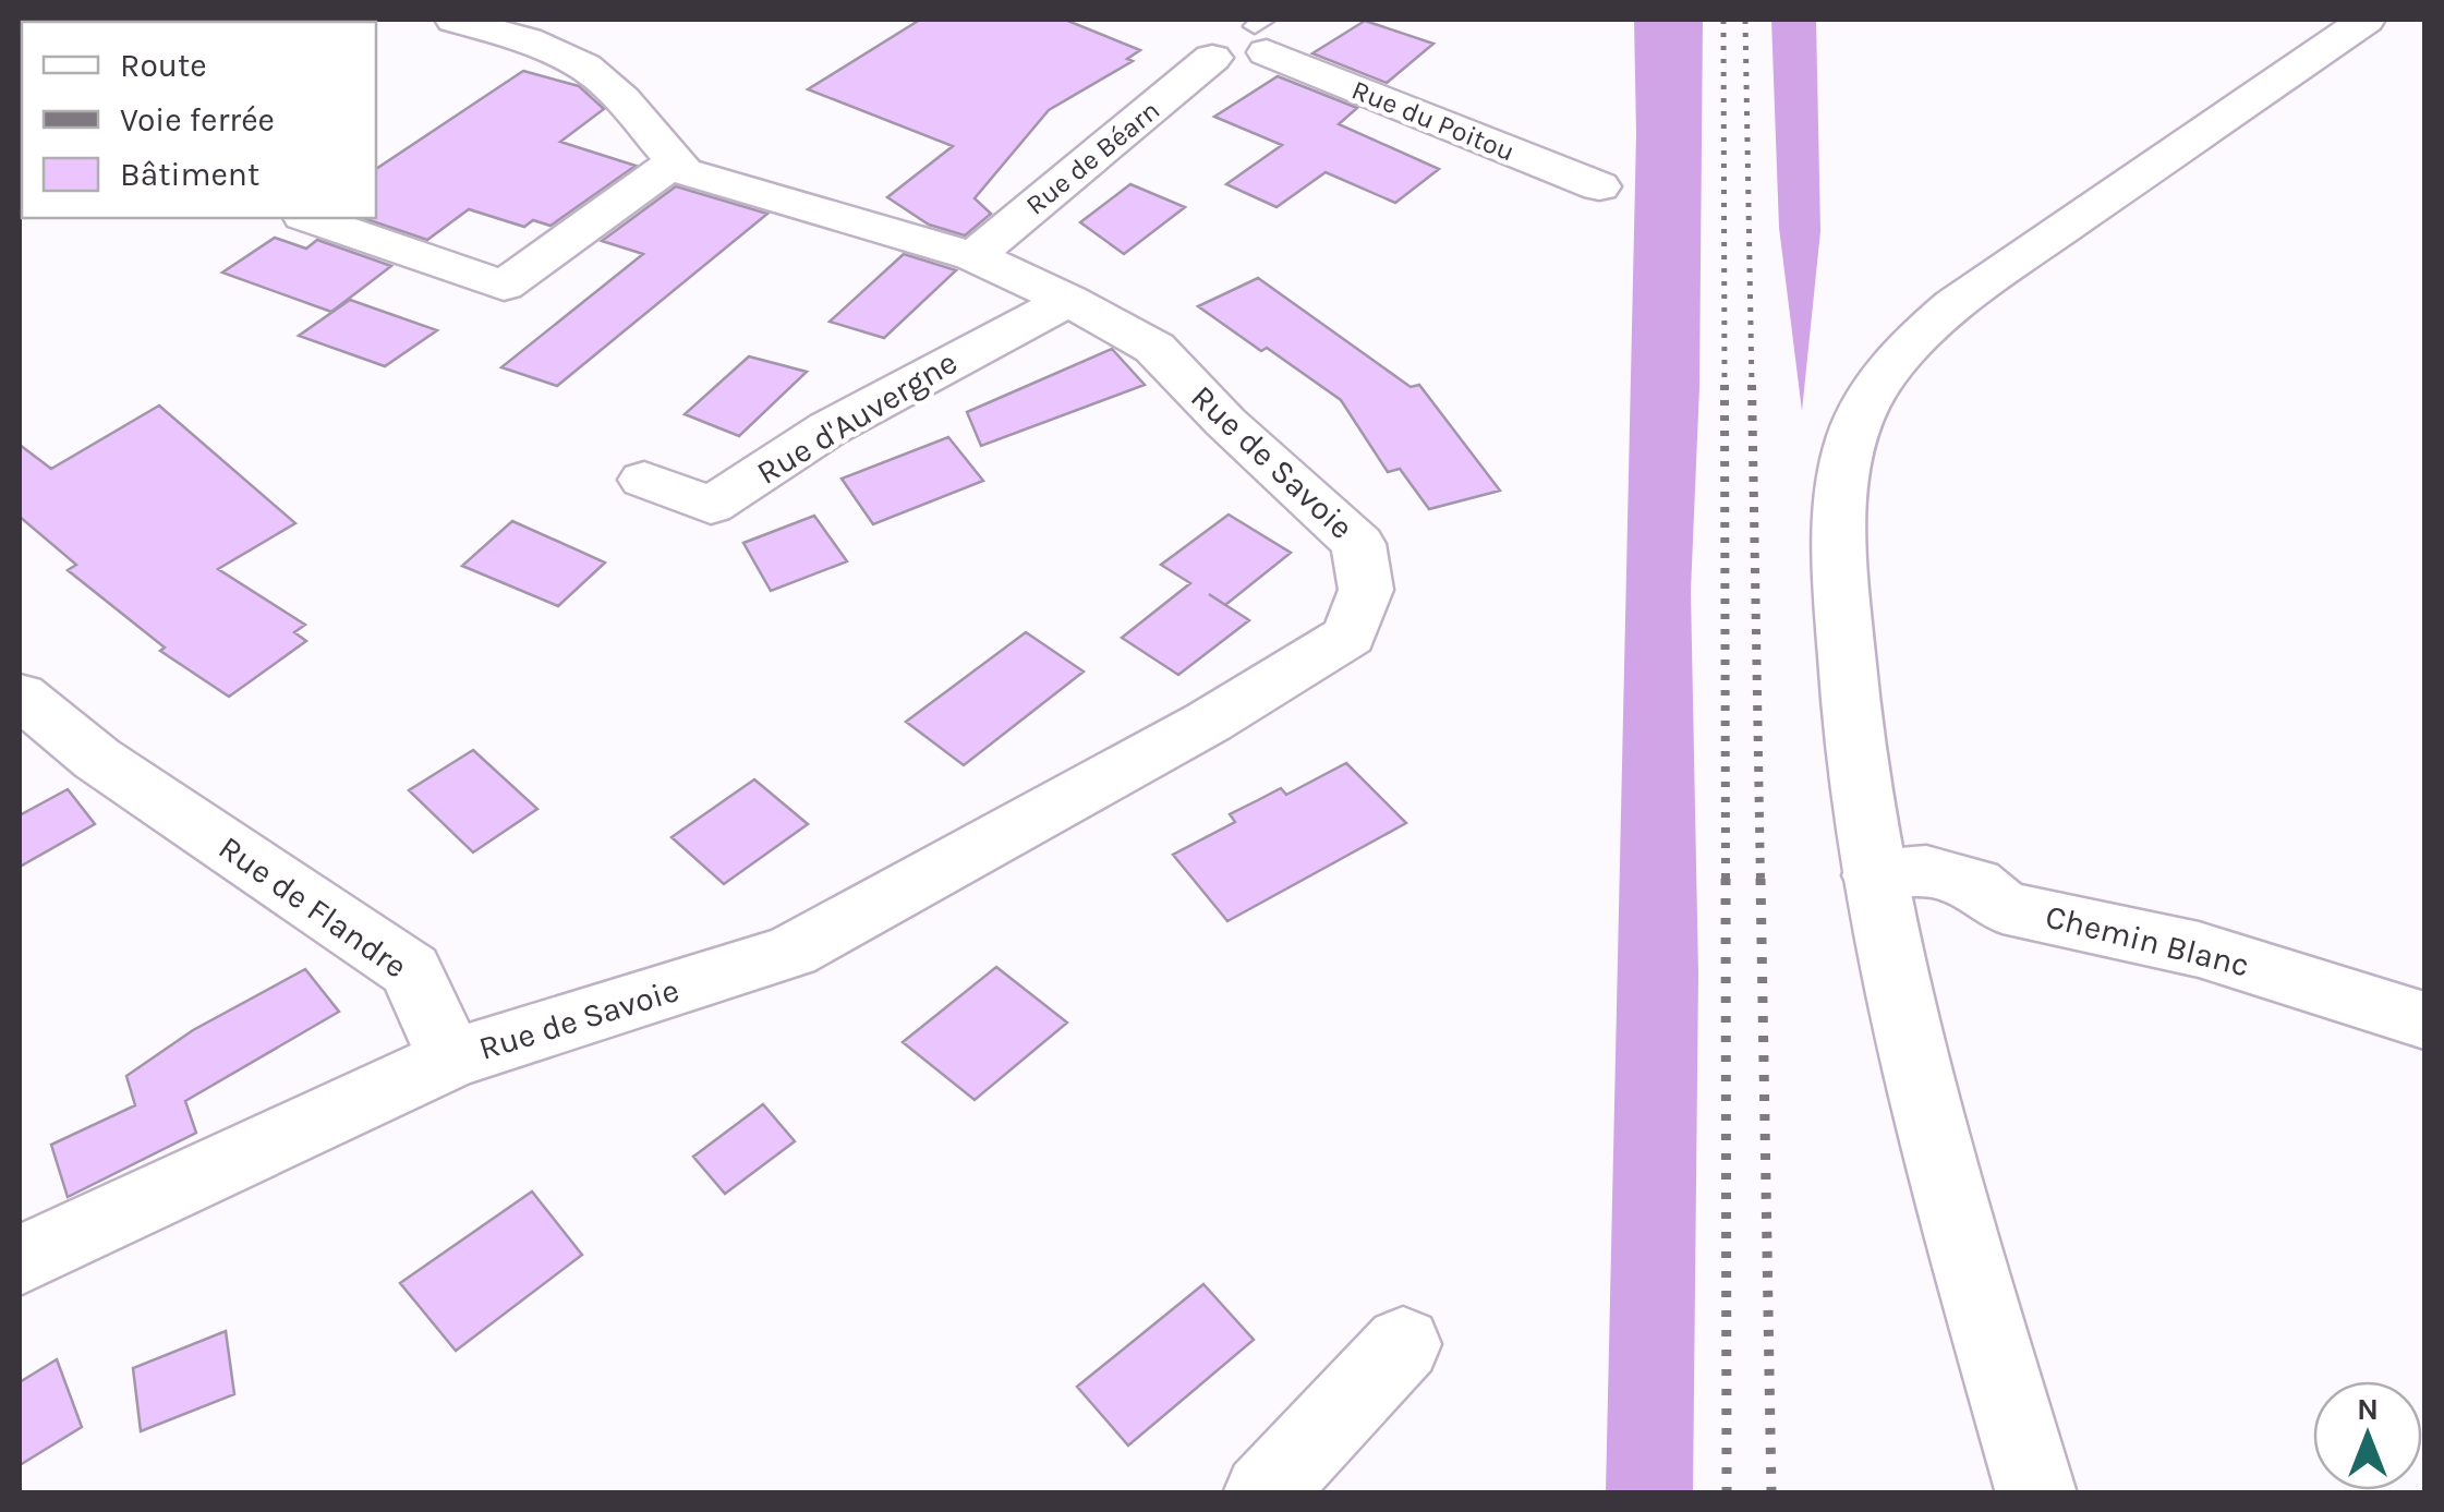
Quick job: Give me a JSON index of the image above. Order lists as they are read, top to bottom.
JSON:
{
  "streets": {
    "street": [
      "Rue du Poitou",
      "Rue de Béarn",
      "Rue d'Auvergne",
      "Rue de Savoie",
      "Rue de Flandre",
      "Chemin Blanc"
    ]
  },
  "crossings": [
    ["Rue de Béarn", "Rue de Savoie"],
    ["Rue d'Auvergne", "Rue de Savoie"],
    ["Rue de Savoie", "Rue de Flandre"]
  ],
  "legend": ["Route", "Voie ferrée", "Bâtiment"],
  "north": "top"
}
